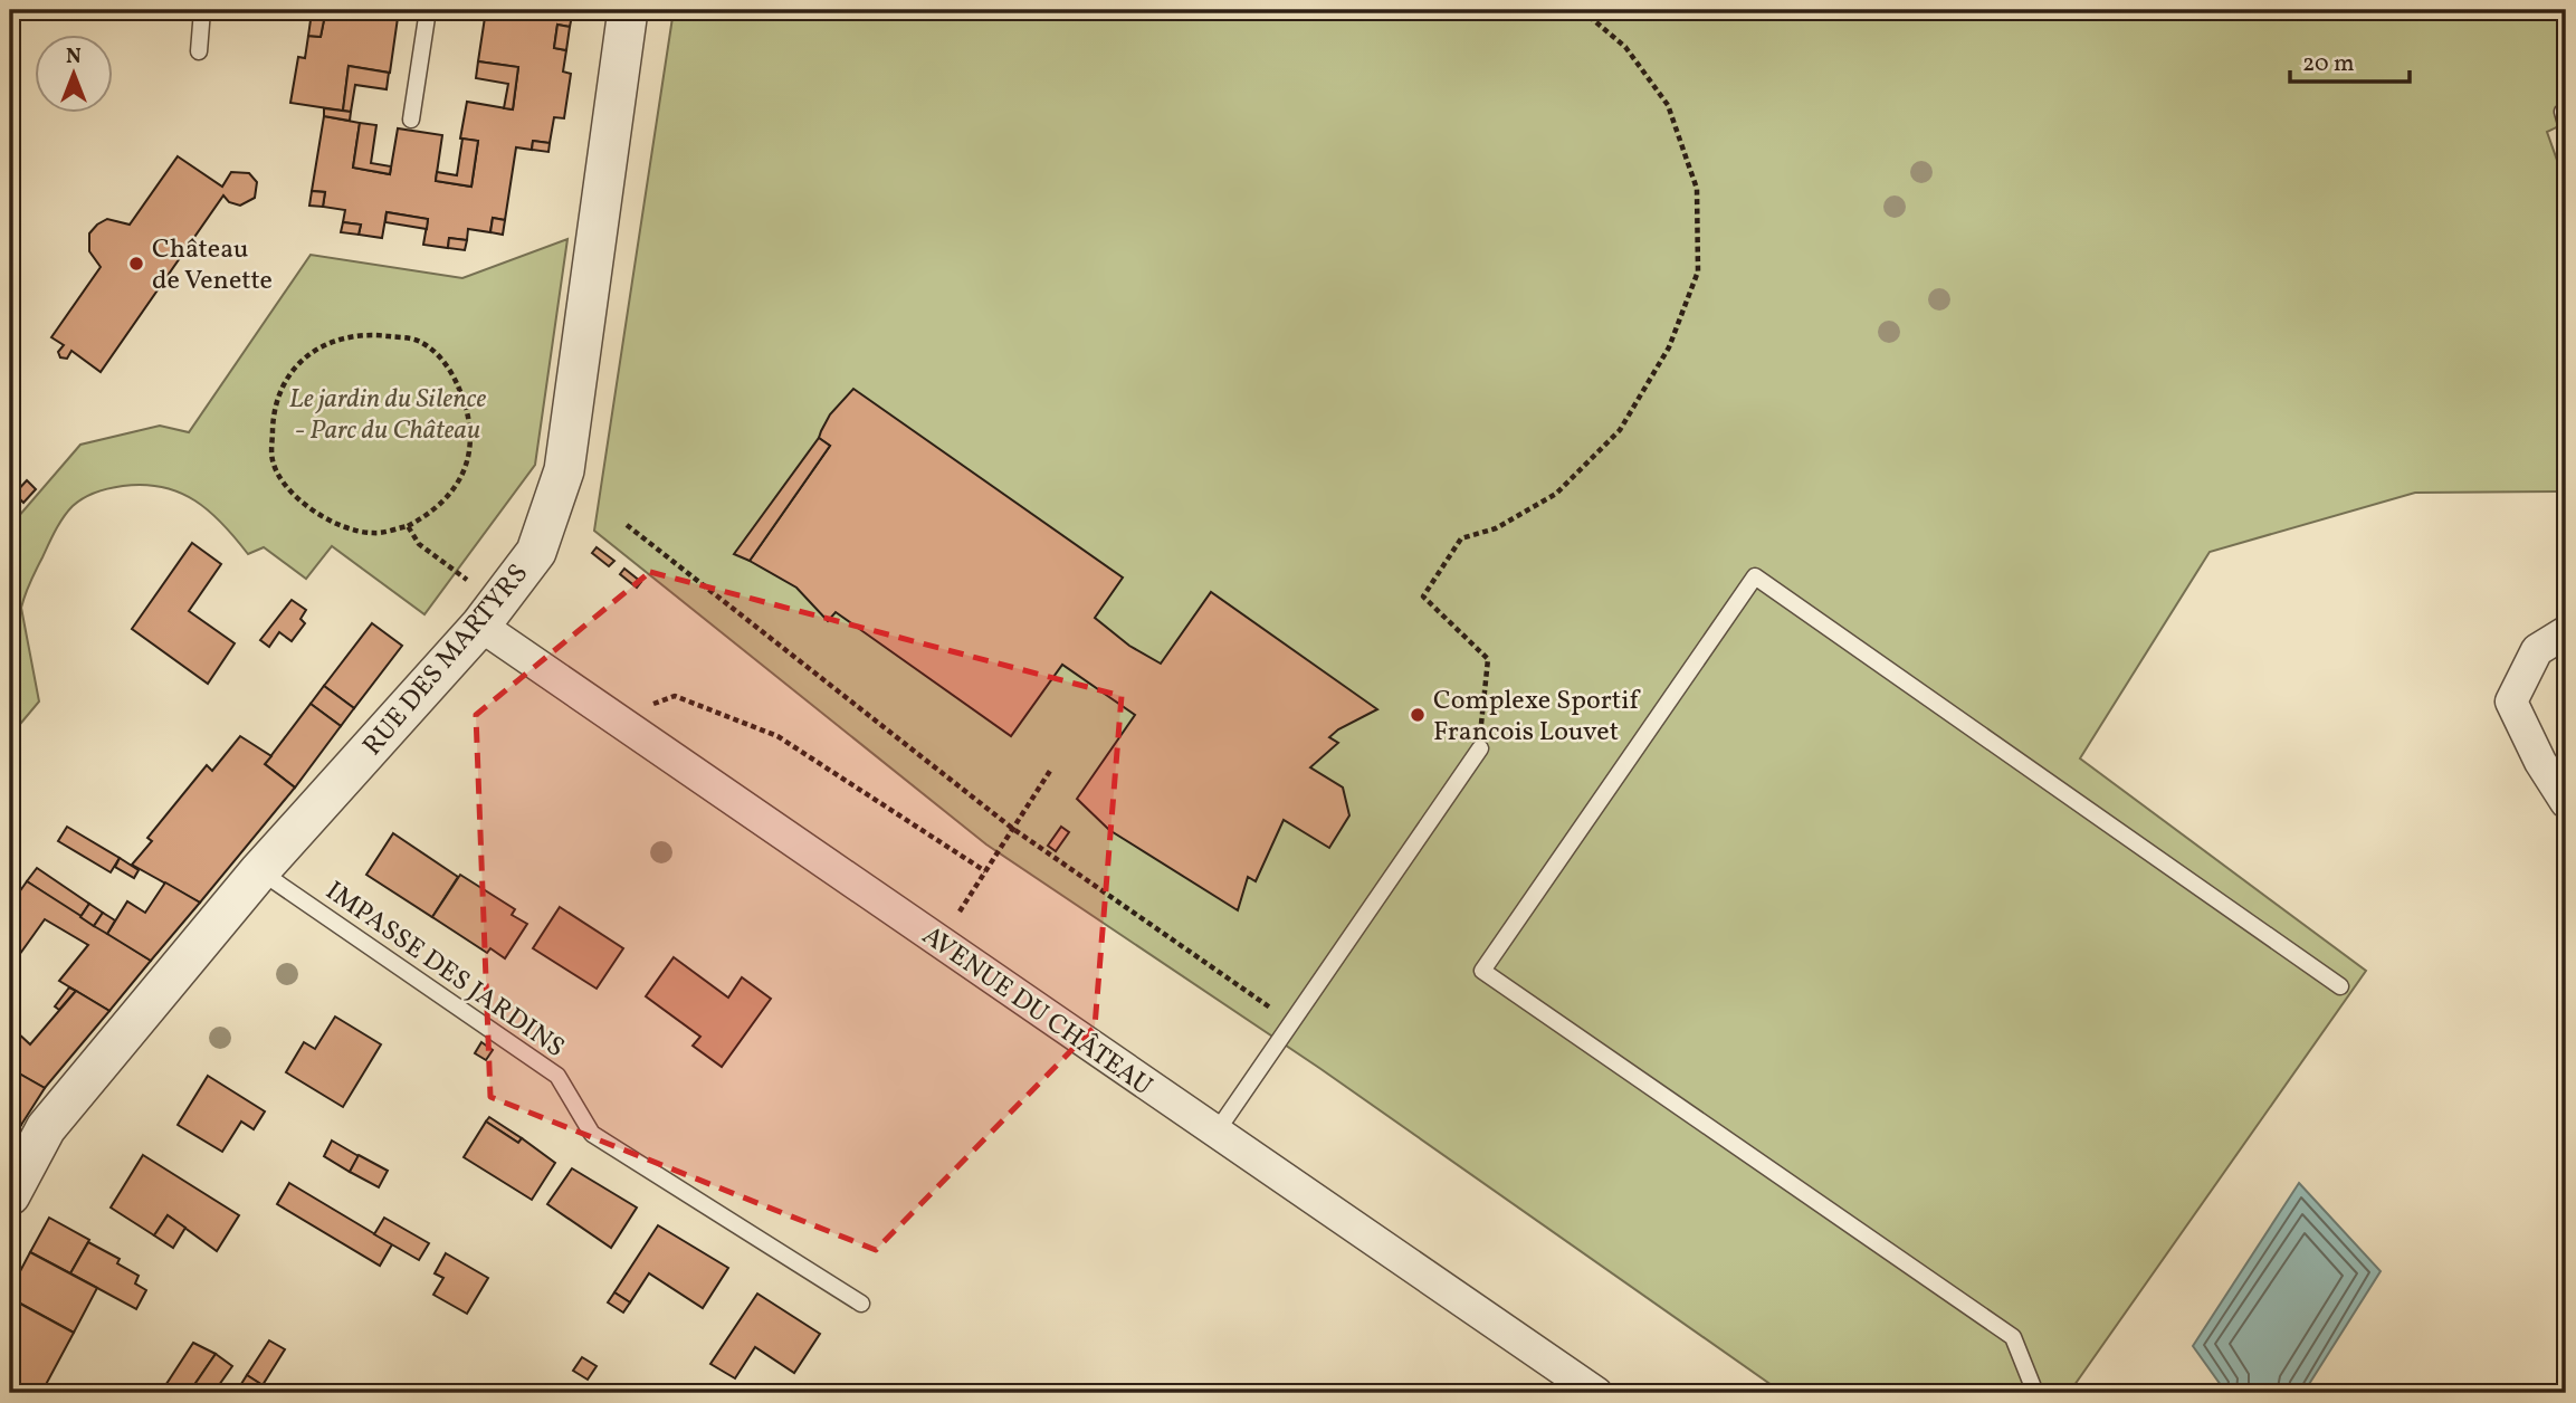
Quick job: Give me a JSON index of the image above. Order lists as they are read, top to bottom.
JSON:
{
  "streets": {
    "street": ["RUE DES MARTYRS", "AVENUE DU CHÂTEAU"],
    "lane": ["IMPASSE DES JARDINS"]
  },
  "crossings": [
    ["RUE DES MARTYRS", "IMPASSE DES JARDINS"],
    ["RUE DES MARTYRS", "AVENUE DU CHÂTEAU"]
  ],
  "parks": ["Le jardin du Silence - Parc du Château"],
  "places": ["Château de Venette", "Complexe Sportif Francois Louvet"],
  "scale_bar": "20 m",
  "north": "top"
}
